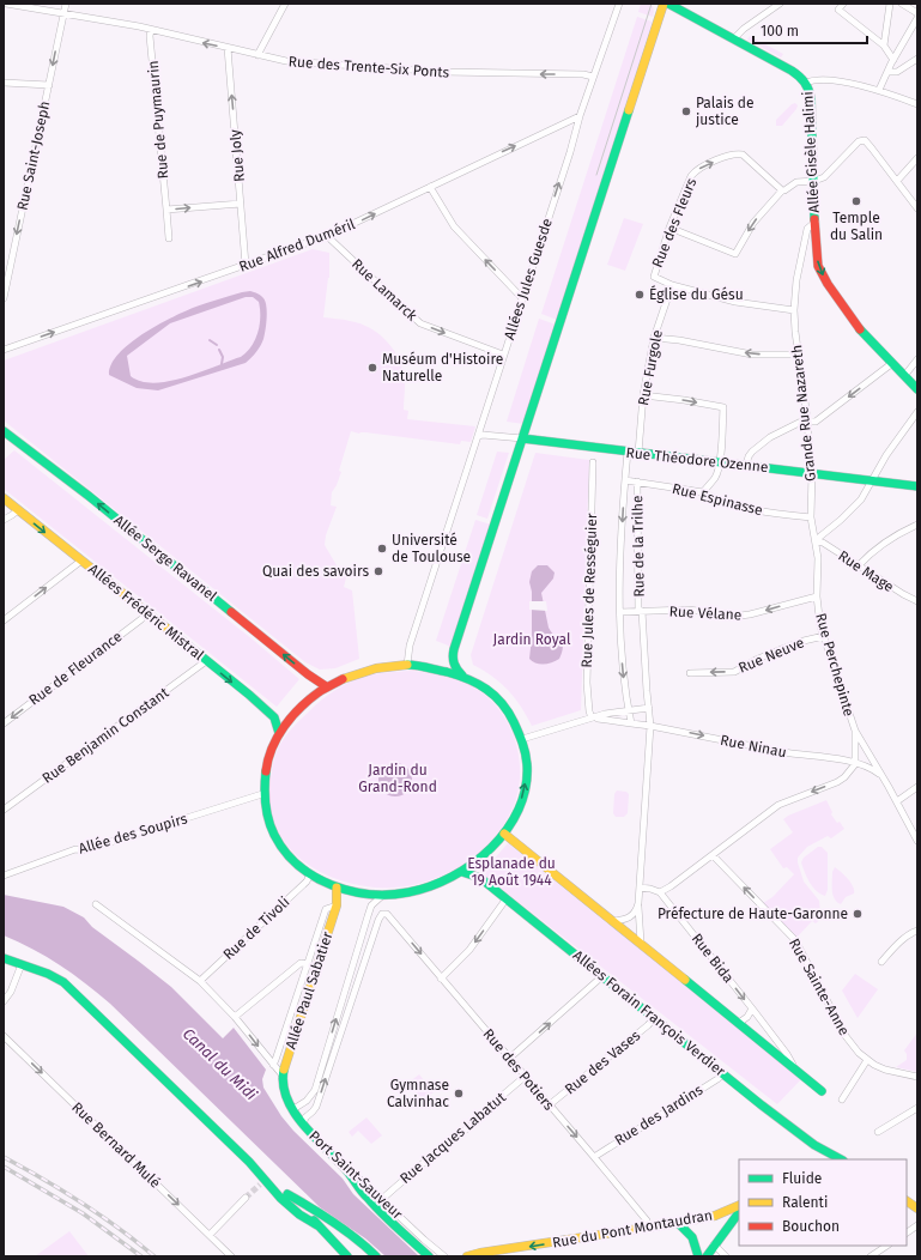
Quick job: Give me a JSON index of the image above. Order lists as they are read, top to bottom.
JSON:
{
  "streets": {
    "main road": [
      "Allée Gisèle Halimi",
      "Rue Théodore Ozenne",
      "Allée Serge Ravanel",
      "Allées Frédéric Mistral",
      "Allée Paul Sabatier",
      "Allées Forain François Verdier",
      "Port Saint-Sauveur",
      "Rue du Pont Montaudran"
    ],
    "street": [
      "Rue des Trente-Six Ponts",
      "Rue de Puymaurin",
      "Rue Saint-Joseph",
      "Rue Joly",
      "Rue des Fleurs",
      "Rue Alfred Duméril",
      "Allées Jules Guesde",
      "Rue Lamarck",
      "Rue Furgole",
      "Grande Rue Nazareth",
      "Rue Espinasse",
      "Rue de la Trilhe",
      "Rue Mage",
      "Rue Jules de Rességuier",
      "Rue Vélane",
      "Rue Neuve",
      "Rue Perchepinte",
      "Rue de Fleurance",
      "Rue Benjamin Constant",
      "Rue Ninau",
      "Allée des Soupirs",
      "Rue de Tivoli",
      "Rue Bida",
      "Rue Sainte-Anne",
      "Rue des Vases",
      "Rue des Potiers",
      "Rue des Jardins",
      "Rue Jacques Labatut",
      "Rue Bernard Mulé"
    ]
  },
  "crossings": [
    ["Rue des Trente-Six Ponts", "Rue de Puymaurin"],
    ["Rue des Trente-Six Ponts", "Rue Saint-Joseph"],
    ["Rue des Trente-Six Ponts", "Rue Joly"],
    ["Rue des Trente-Six Ponts", "Allées Jules Guesde"],
    ["Allée Gisèle Halimi", "Grande Rue Nazareth"],
    ["Rue Joly", "Rue Alfred Duméril"],
    ["Rue des Fleurs", "Rue Furgole"],
    ["Rue Alfred Duméril", "Allées Jules Guesde"],
    ["Rue Alfred Duméril", "Rue Lamarck"],
    ["Allées Jules Guesde", "Rue Lamarck"],
    ["Allées Jules Guesde", "Rue Théodore Ozenne"],
    ["Rue Furgole", "Rue Théodore Ozenne"],
    ["Grande Rue Nazareth", "Rue Théodore Ozenne"],
    ["Grande Rue Nazareth", "Rue Espinasse"],
    ["Grande Rue Nazareth", "Rue Mage"],
    ["Grande Rue Nazareth", "Rue Perchepinte"],
    ["Rue Espinasse", "Rue de la Trilhe"],
    ["Rue de la Trilhe", "Rue Vélane"],
    ["Rue de la Trilhe", "Rue Ninau"],
    ["Rue Jules de Rességuier", "Rue Ninau"],
    ["Allées Frédéric Mistral", "Rue de Fleurance"],
    ["Allées Frédéric Mistral", "Rue Benjamin Constant"],
    ["Rue Vélane", "Rue Perchepinte"],
    ["Rue Neuve", "Rue Perchepinte"],
    ["Rue de Tivoli", "Port Saint-Sauveur"],
    ["Allée Paul Sabatier", "Port Saint-Sauveur"],
    ["Allées Forain François Verdier", "Rue des Vases"],
    ["Allées Forain François Verdier", "Rue des Jardins"],
    ["Rue des Vases", "Rue des Potiers"],
    ["Rue des Potiers", "Rue des Jardins"],
    ["Rue des Potiers", "Rue Jacques Labatut"],
    ["Rue des Potiers", "Rue du Pont Montaudran"],
    ["Rue Jacques Labatut", "Port Saint-Sauveur"]
  ],
  "one_way": [
    "Rue des Trente-Six Ponts",
    "Allée Gisèle Halimi",
    "Rue Saint-Joseph",
    "Rue Joly",
    "Rue Alfred Duméril",
    "Rue Lamarck",
    "Allée Serge Ravanel",
    "Allées Frédéric Mistral",
    "Rue Vélane",
    "Rue Neuve",
    "Rue de Fleurance",
    "Rue Ninau",
    "Rue Bida",
    "Rue Sainte-Anne",
    "Rue Bernard Mulé",
    "Rue du Pont Montaudran"
  ],
  "water": ["Canal du Midi"],
  "parks": ["Jardin Royal", "Jardin du Grand-Rond", "Esplanade du 19 Août 1944"],
  "places": [
    "Palais de justice",
    "Temple du Salin",
    "Église du Gésu",
    "Muséum d'Histoire Naturelle",
    "Université de Toulouse",
    "Quai des savoirs",
    "Préfecture de Haute-Garonne",
    "Gymnase Calvinhac"
  ],
  "legend": ["Fluide", "Ralenti", "Bouchon"],
  "scale_bar": "100 m"
}
